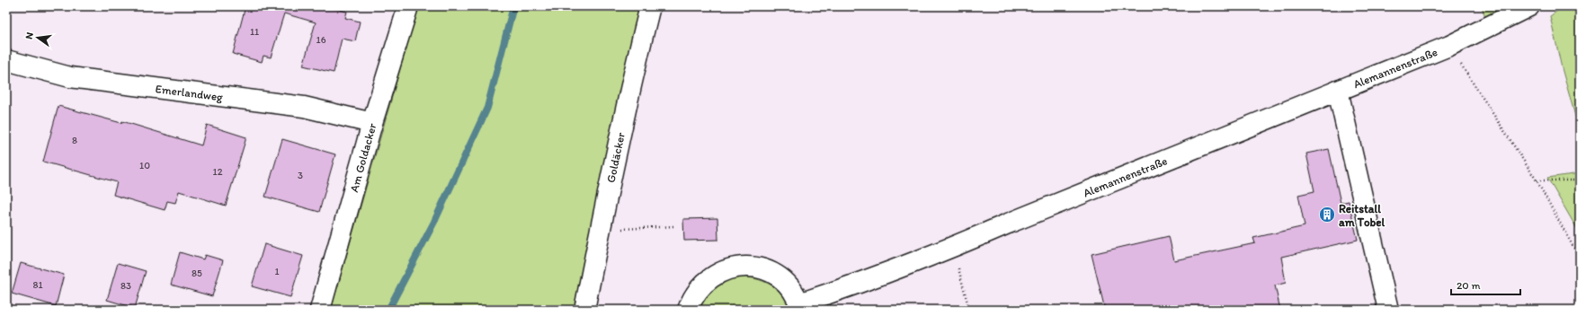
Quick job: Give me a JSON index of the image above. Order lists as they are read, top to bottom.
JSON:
{
  "streets": {
    "street": [
      "Alemannenstraße",
      "Emerlandweg",
      "Am Goldacker",
      "Goldäcker"
    ]
  },
  "crossings": [
    ["Emerlandweg", "Am Goldacker"]
  ],
  "places": {
    "building": ["Reitstall am Tobel"]
  },
  "house_numbers": [
    "11",
    "16",
    "8",
    "10",
    "12",
    "3",
    "1",
    "85",
    "81",
    "83"
  ],
  "scale_bar": "20 m",
  "north": "left"
}
